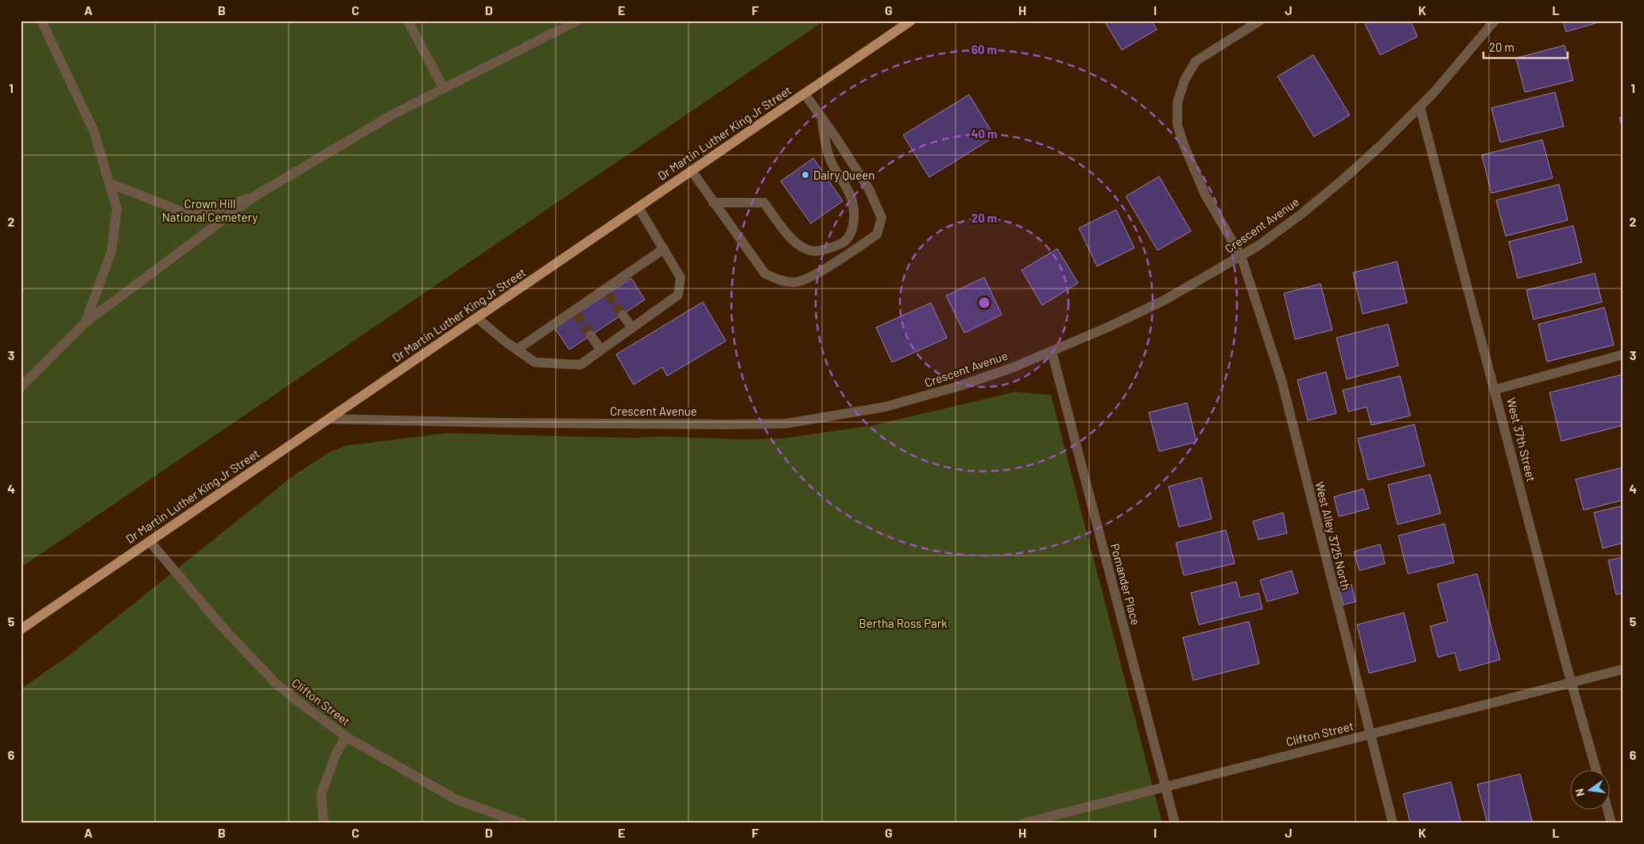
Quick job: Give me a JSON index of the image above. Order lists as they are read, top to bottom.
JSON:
{
  "streets": {
    "main road": ["Dr Martin Luther King Jr Street"],
    "street": [
      "Crescent Avenue",
      "West 37th Street",
      "West Alley 3725 North",
      "Pomander Place",
      "Clifton Street"
    ]
  },
  "crossings": [
    ["Dr Martin Luther King Jr Street", "Crescent Avenue"],
    ["Dr Martin Luther King Jr Street", "Clifton Street"],
    ["Crescent Avenue", "West 37th Street"],
    ["Crescent Avenue", "West Alley 3725 North"],
    ["Crescent Avenue", "Pomander Place"],
    ["West 37th Street", "Clifton Street"],
    ["West Alley 3725 North", "Clifton Street"],
    ["Pomander Place", "Clifton Street"]
  ],
  "parks": ["Crown Hill National Cemetery", "Bertha Ross Park"],
  "places": ["Dairy Queen"],
  "scale_bar": "20 m",
  "north": "left",
  "grid": {
    "columns": [
      "A",
      "B",
      "C",
      "D",
      "E",
      "F",
      "G",
      "H",
      "I",
      "J",
      "K",
      "L"
    ],
    "rows": [
      "1",
      "2",
      "3",
      "4",
      "5",
      "6"
    ]
  },
  "rings": ["60 m", "40 m", "20 m"]
}
